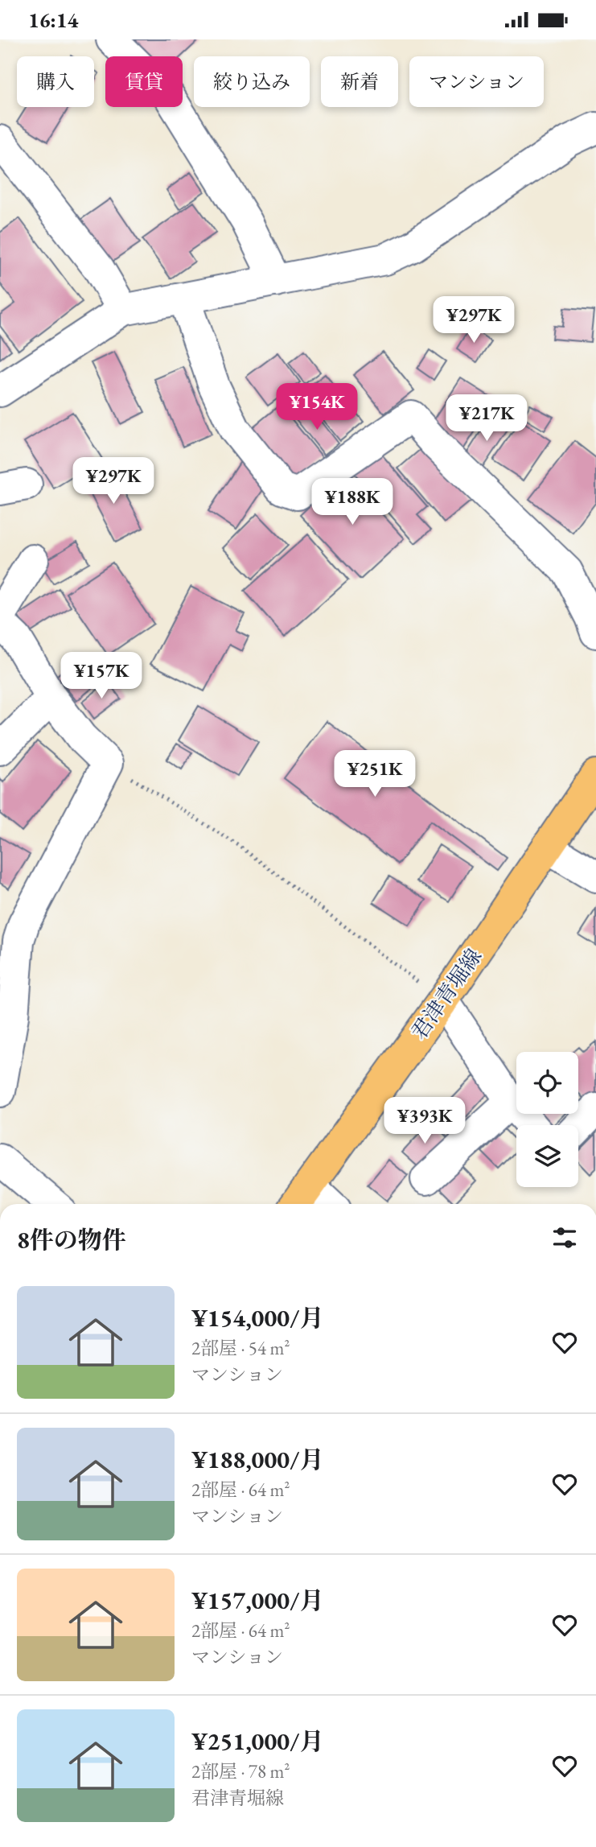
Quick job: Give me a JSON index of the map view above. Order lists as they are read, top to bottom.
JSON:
{
  "streets": {
    "main road": ["君津青堀線"]
  },
  "page": {
    "status": "16:14",
    "chip": [
      "購入",
      "賃貸",
      "絞り込み",
      "新着",
      "マンション"
    ],
    "price": [
      "¥297K",
      "¥154K",
      "¥217K",
      "¥297K",
      "¥188K",
      "¥157K",
      "¥251K",
      "¥393K"
    ],
    "heading": "8件の物件",
    "list": [
      {
        "name": "¥154,000/月",
        "note": "2部屋 · 54 m² · マンション"
      },
      {
        "name": "¥188,000/月",
        "note": "2部屋 · 64 m² · マンション"
      },
      {
        "name": "¥157,000/月",
        "note": "2部屋 · 64 m² · マンション"
      },
      {
        "name": "¥251,000/月",
        "note": "2部屋 · 78 m² · 君津青堀線"
      }
    ]
  }
}
